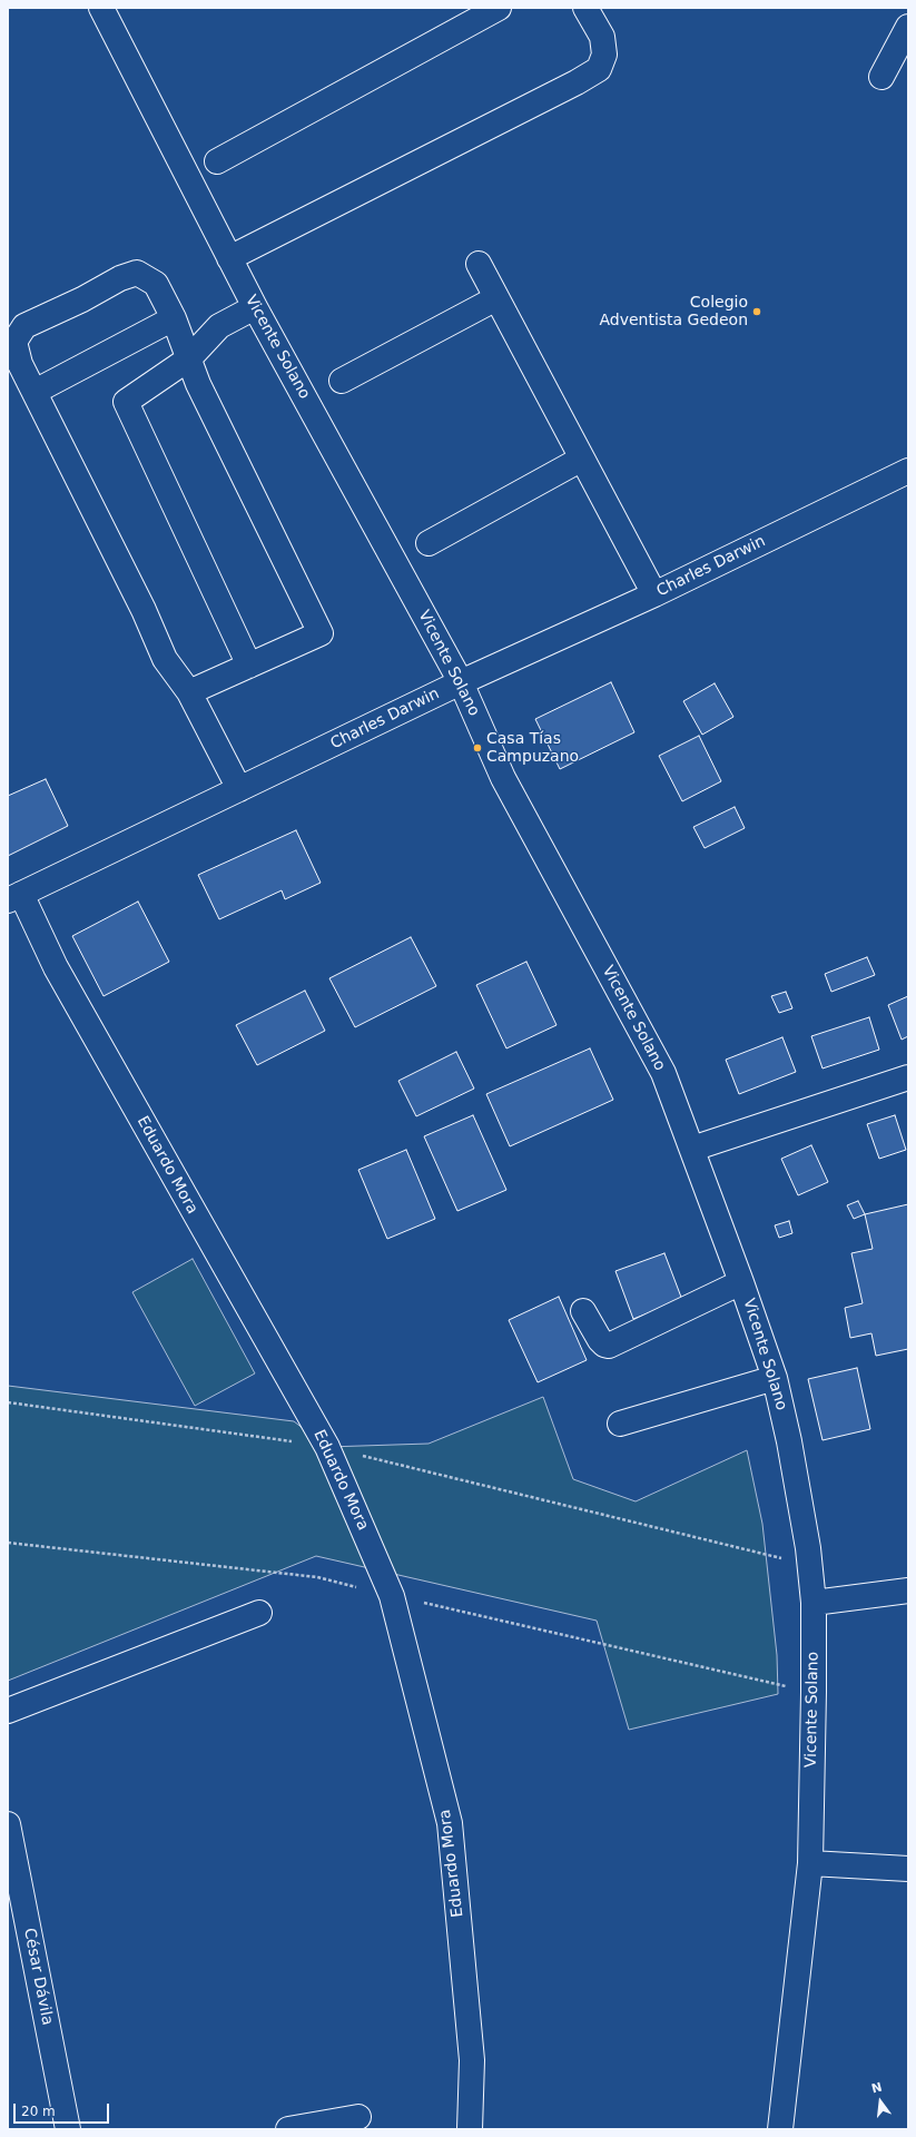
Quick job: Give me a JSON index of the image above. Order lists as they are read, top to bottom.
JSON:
{
  "streets": {
    "street": [
      "Vicente Solano",
      "Charles Darwin",
      "Eduardo Mora",
      "César Dávila"
    ]
  },
  "crossings": [
    ["Vicente Solano", "Charles Darwin"],
    ["Charles Darwin", "Eduardo Mora"]
  ],
  "places": ["Colegio Adventista Gedeon", "Casa Tías Campuzano"],
  "scale_bar": "20 m",
  "north": "top"
}
